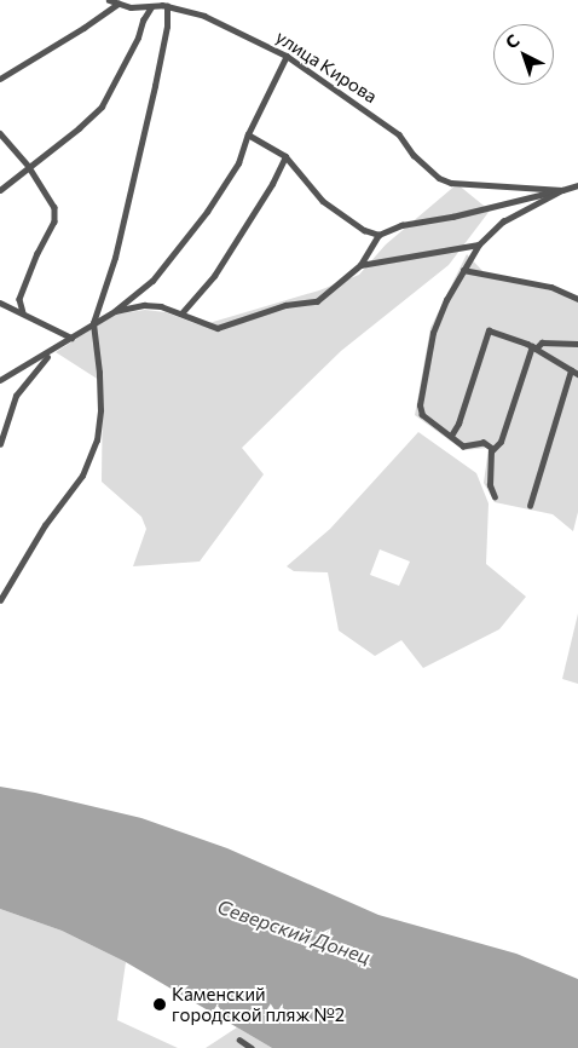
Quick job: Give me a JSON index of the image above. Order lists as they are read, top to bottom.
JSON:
{
  "streets": {
    "street": ["улица Кирова"]
  },
  "water": ["Северский Донец"],
  "places": ["Каменский городской пляж №2"],
  "north": "top left"
}
